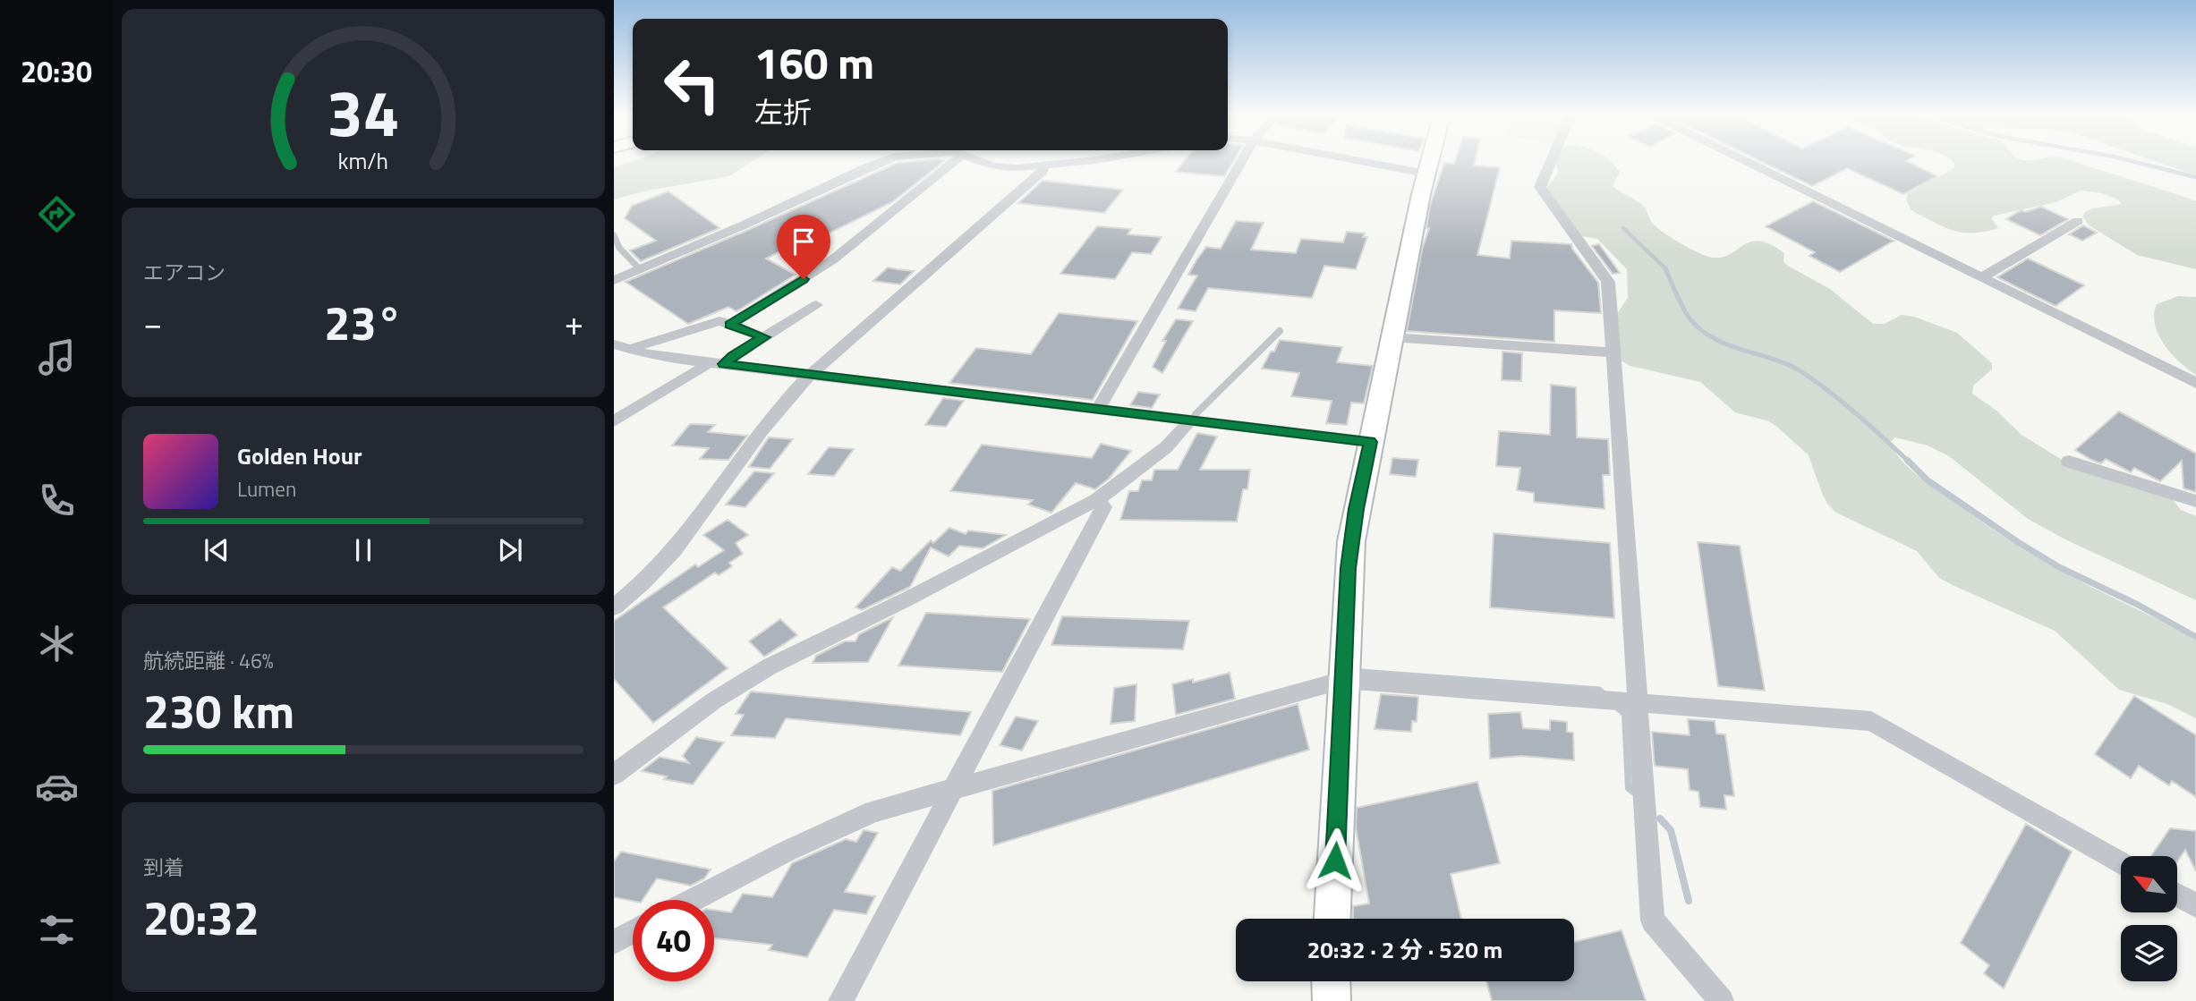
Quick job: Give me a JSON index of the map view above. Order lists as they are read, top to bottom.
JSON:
{
  "north": "top left",
  "page": {
    "tabs": "20:30",
    "turn": ["160 m", "左折"],
    "tile": [
      "エアコン",
      ["航続距離 · 46%", "230 km"],
      ["到着", "20:32"]
    ],
    "heat": ["−", "23°", "+"],
    "song": ["Golden Hour", "Lumen"],
    "limit": "40",
    "trip": "20:32 · 2 分 · 520 m",
    "gauge": ["34", "km/h"]
  }
}
